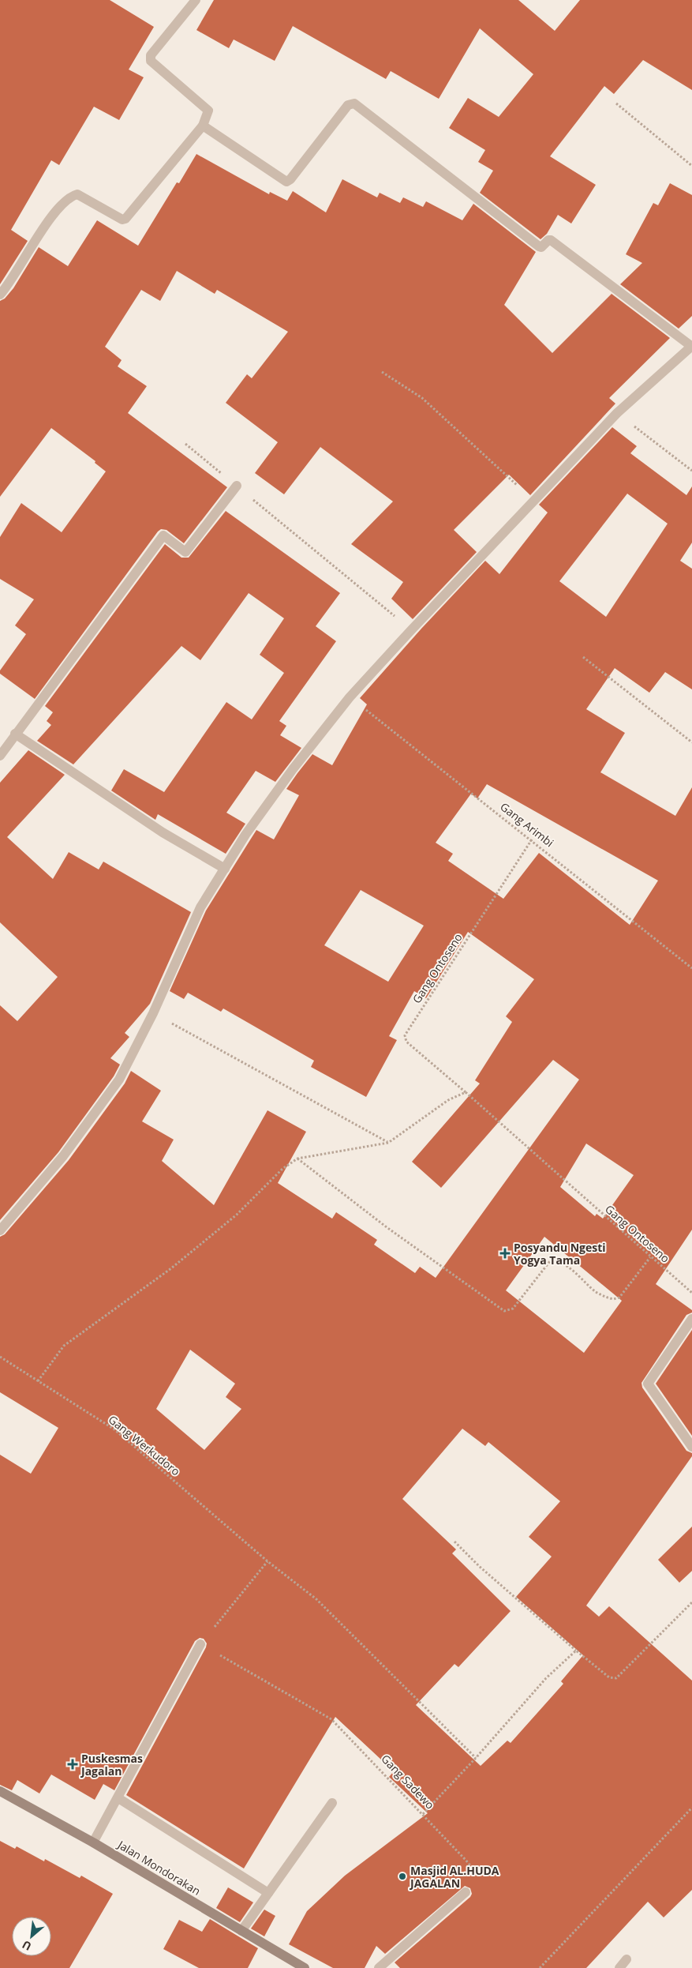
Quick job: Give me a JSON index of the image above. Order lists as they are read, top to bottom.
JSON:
{
  "streets": {
    "street": ["Jalan Mondorakan"],
    "path": [
      "Gang Arimbi",
      "Gang Ontoseno",
      "Gang Werkudoro",
      "Gang Sadewo"
    ]
  },
  "crossings": [
    ["Gang Arimbi", "Gang Ontoseno"]
  ],
  "places": {
    "health": ["Posyandu Ngesti Yogya Tama", "Puskesmas Jagalan"],
    "other": ["Masjid AL.HUDA JAGALAN"]
  },
  "north": "bottom left"
}
